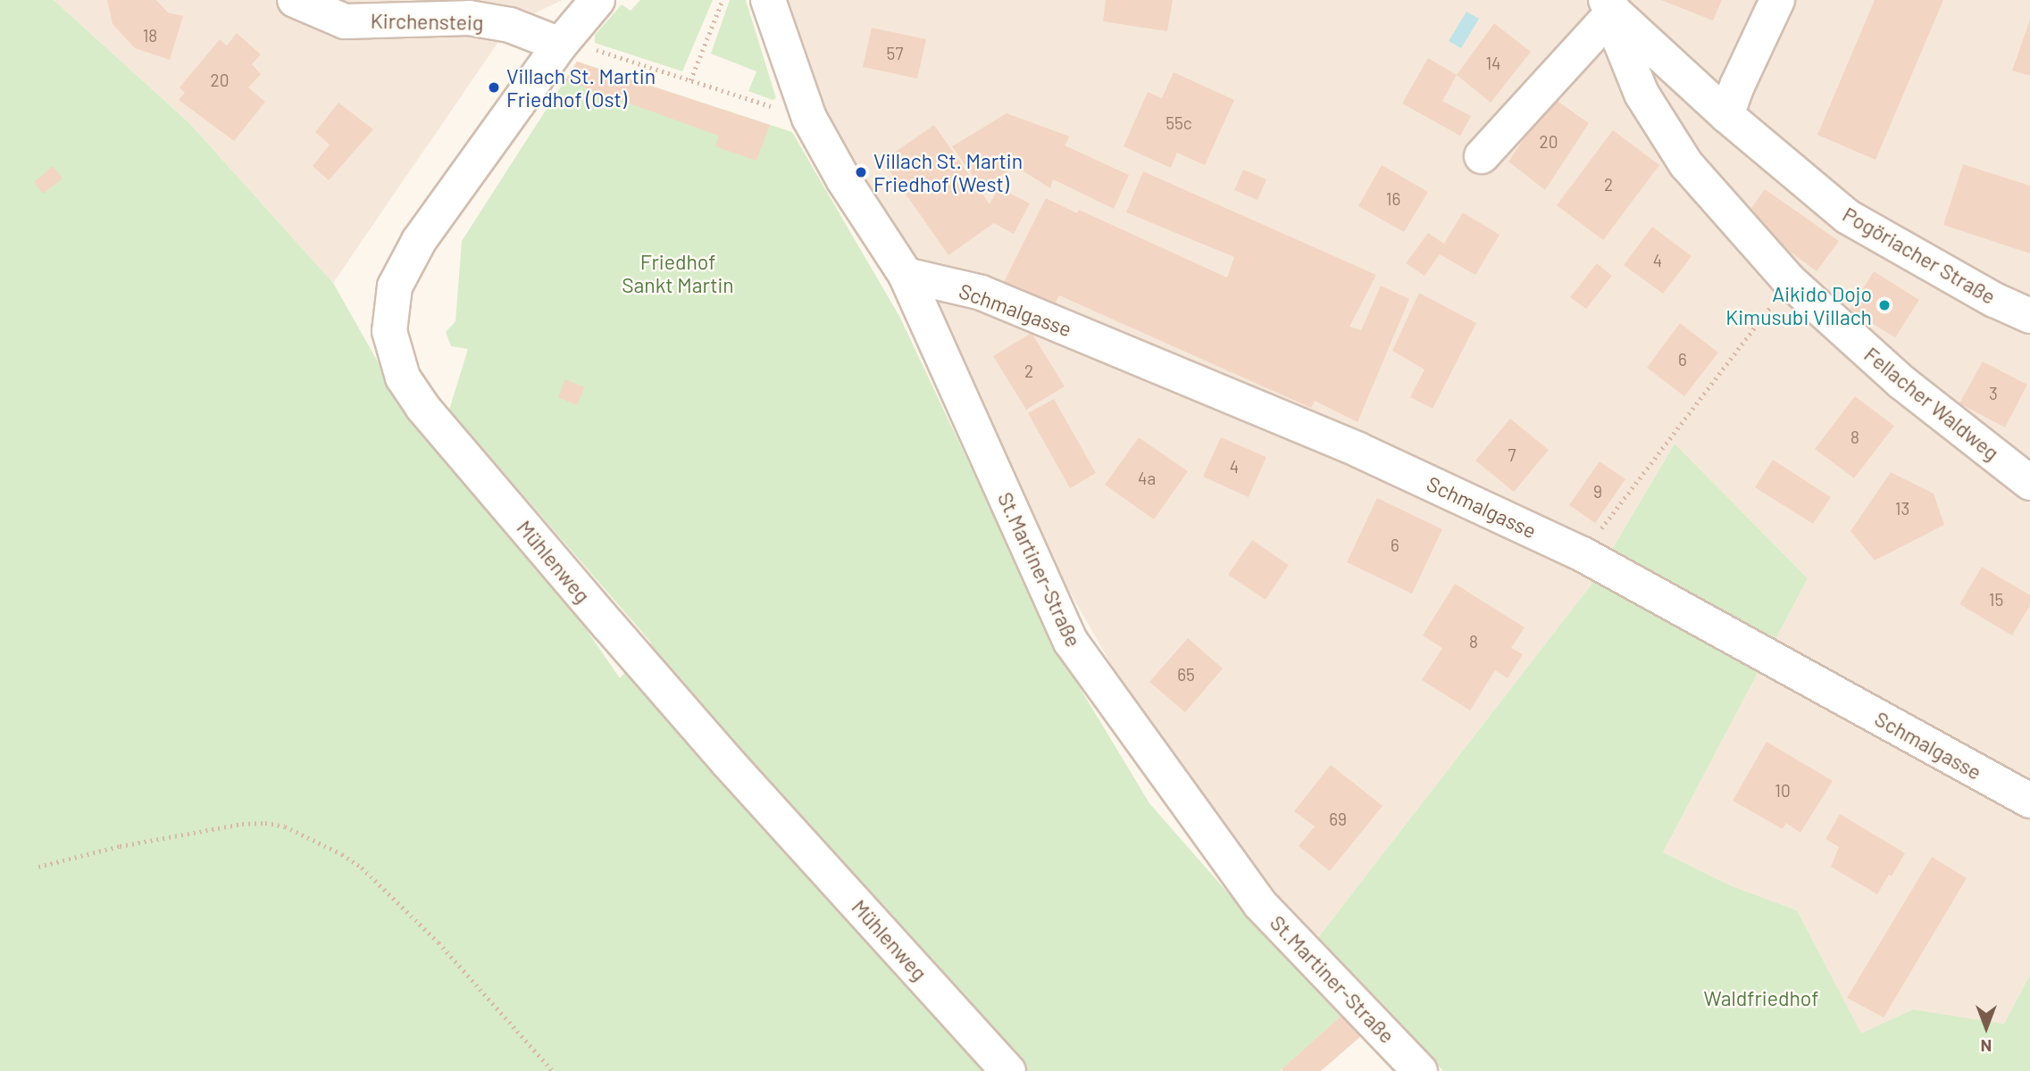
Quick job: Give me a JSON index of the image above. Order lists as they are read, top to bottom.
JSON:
{
  "streets": {
    "street": [
      "Kirchensteig",
      "Pogöriacher Straße",
      "Schmalgasse",
      "Fellacher Waldweg",
      "Mühlenweg",
      "St.Martiner-Straße"
    ]
  },
  "crossings": [
    ["Kirchensteig", "Mühlenweg"],
    ["Pogöriacher Straße", "Fellacher Waldweg"],
    ["Schmalgasse", "St.Martiner-Straße"]
  ],
  "parks": ["Friedhof Sankt Martin", "Waldfriedhof"],
  "places": ["Villach St. Martin Friedhof (Ost)", "Villach St. Martin Friedhof (West)", "Aikido Dojo Kimusubi Villach"],
  "house_numbers": [
    "18",
    "57",
    "14",
    "20",
    "55c",
    "20",
    "2",
    "16",
    "4",
    "6",
    "2",
    "3",
    "8",
    "7",
    "4",
    "4a",
    "9",
    "13",
    "6",
    "15",
    "8",
    "65",
    "10",
    "69"
  ],
  "north": "bottom"
}
